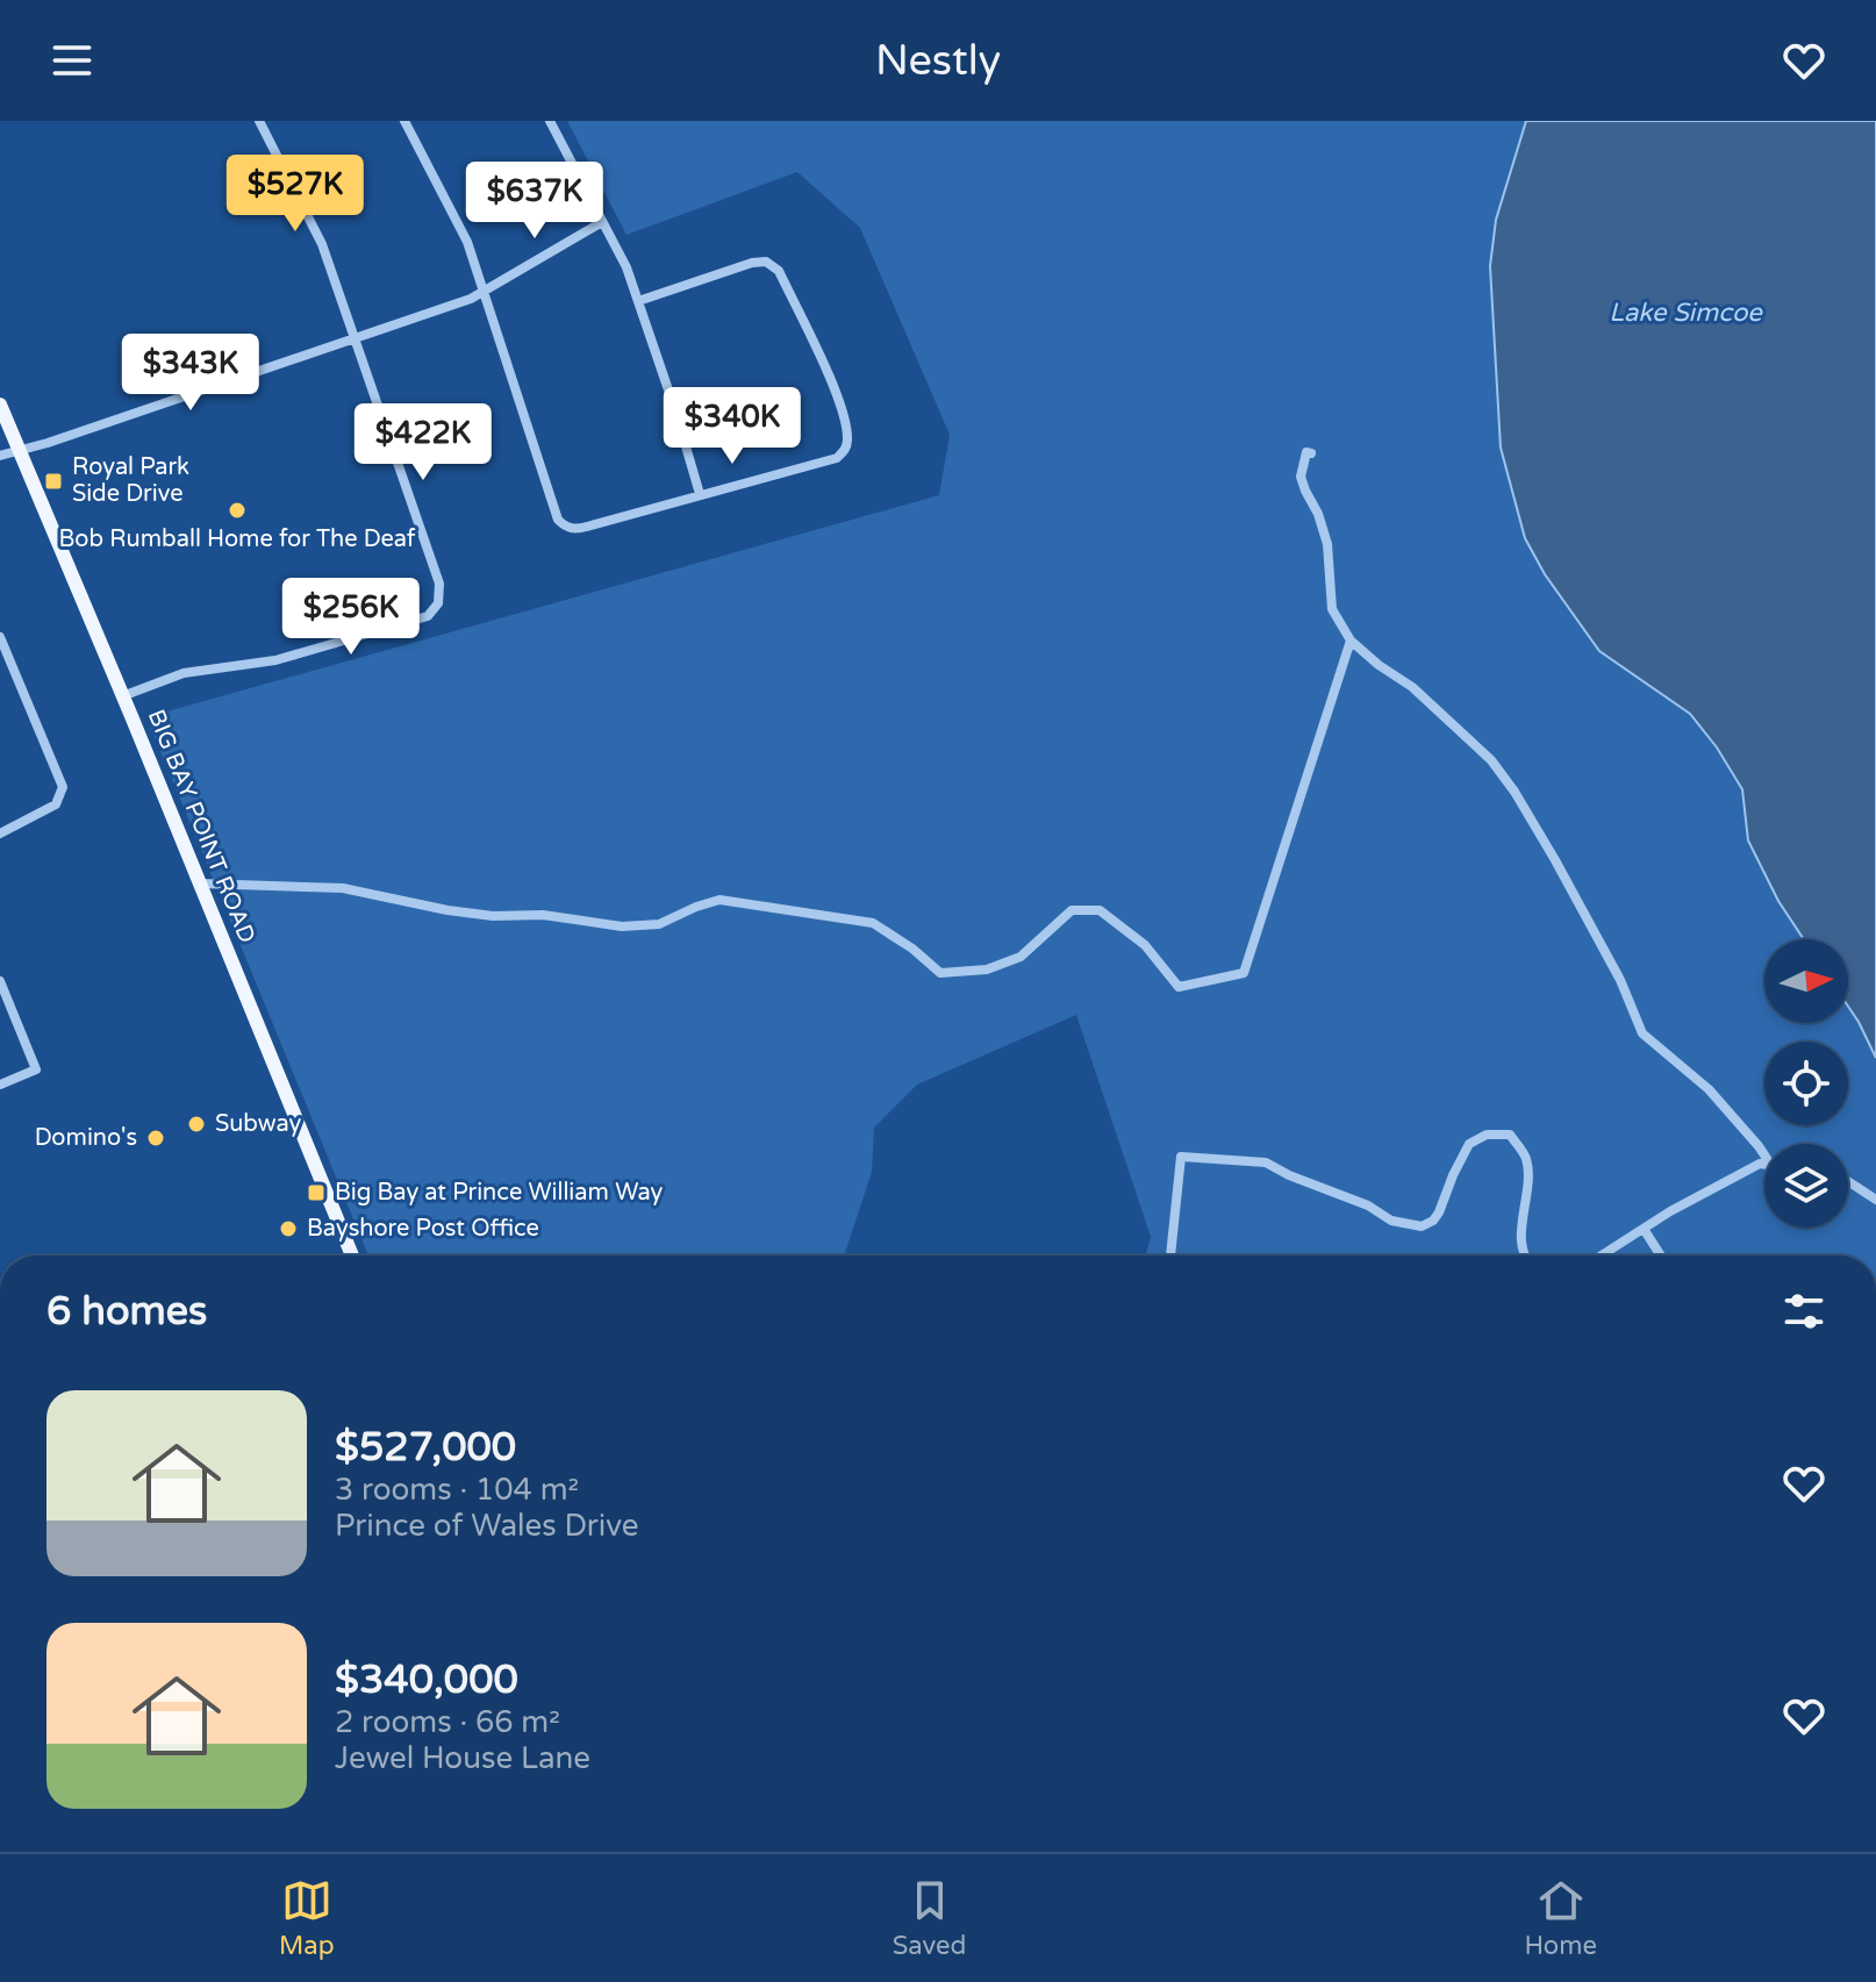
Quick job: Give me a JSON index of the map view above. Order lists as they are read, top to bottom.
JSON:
{
  "streets": {
    "main road": ["BIG BAY POINT ROAD"]
  },
  "water": ["Lake Simcoe"],
  "places": {
    "transit": ["Royal Park Side Drive", "Big Bay at Prince William Way"],
    "other": [
      "Bob Rumball Home for The Deaf",
      "Subway",
      "Domino's",
      "Bayshore Post Office"
    ]
  },
  "north": "right",
  "page": {
    "header": "Nestly",
    "price": [
      "$527K",
      "$637K",
      "$343K",
      "$340K",
      "$422K",
      "$256K"
    ],
    "heading": "6 homes",
    "list": [
      {
        "name": "$527,000",
        "note": "3 rooms · 104 m² · Prince of Wales Drive"
      },
      {
        "name": "$340,000",
        "note": "2 rooms · 66 m² · Jewel House Lane"
      }
    ],
    "tabs": ["Map", "Saved", "Home"]
  }
}
